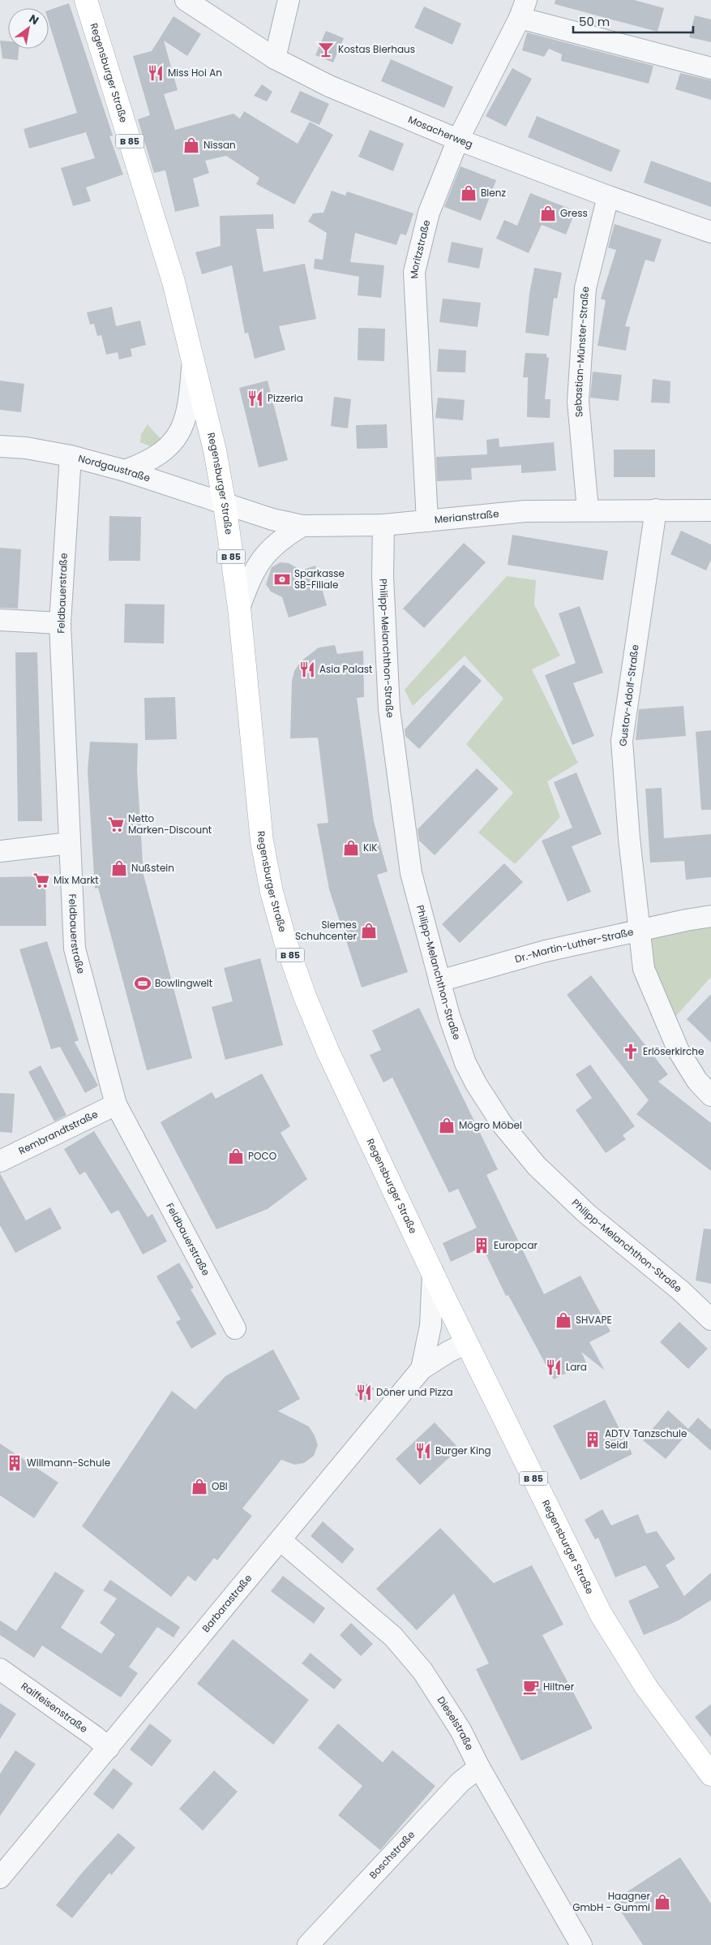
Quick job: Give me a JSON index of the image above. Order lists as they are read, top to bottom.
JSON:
{
  "streets": {
    "main road": ["Regensburger Straße", "B 85"],
    "street": [
      "Mosacherweg",
      "Moritzstraße",
      "Sebastian-Münster-Straße",
      "Nordgaustraße",
      "Merianstraße",
      "Feldbauerstraße",
      "Philipp-Melanchthon-Straße",
      "Gustav-Adolf-Straße",
      "Dr.-Martin-Luther-Straße",
      "Rembrandtstraße",
      "Barbarastraße",
      "Raiffeisenstraße",
      "Dieselstraße",
      "Boschstraße"
    ]
  },
  "crossings": [
    ["Regensburger Straße", "Nordgaustraße"],
    ["Regensburger Straße", "Merianstraße"],
    ["Regensburger Straße", "Barbarastraße"],
    ["Mosacherweg", "Moritzstraße"],
    ["Mosacherweg", "Sebastian-Münster-Straße"],
    ["Moritzstraße", "Merianstraße"],
    ["Sebastian-Münster-Straße", "Merianstraße"],
    ["Nordgaustraße", "Merianstraße"],
    ["Nordgaustraße", "Feldbauerstraße"],
    ["Merianstraße", "Philipp-Melanchthon-Straße"],
    ["Merianstraße", "Gustav-Adolf-Straße"],
    ["Feldbauerstraße", "Rembrandtstraße"],
    ["Philipp-Melanchthon-Straße", "Dr.-Martin-Luther-Straße"],
    ["Gustav-Adolf-Straße", "Dr.-Martin-Luther-Straße"],
    ["Barbarastraße", "Raiffeisenstraße"],
    ["Barbarastraße", "Dieselstraße"],
    ["Dieselstraße", "Boschstraße"]
  ],
  "places": {
    "bar": ["Kostas Bierhaus"],
    "restaurant": [
      "Miss Hoi An",
      "Pizzeria",
      "Asia Palast",
      "Lara",
      "Döner und Pizza",
      "Burger King"
    ],
    "shop": [
      "Nissan",
      "Blenz",
      "Gress",
      "KiK",
      "Nußstein",
      "Siemes Schuhcenter",
      "Mögro Möbel",
      "POCO",
      "SHVAPE",
      "OBI",
      "Haagner GmbH - Gummi"
    ],
    "bank": ["Sparkasse SB-Filiale"],
    "supermarket": ["Netto Marken-Discount", "Mix Markt"],
    "sports": ["Bowlingwelt"],
    "church": ["Erlöserkirche"],
    "building": ["Europcar", "ADTV Tanzschule Seidl", "Willmann-Schule"],
    "cafe": ["Hiltner"]
  },
  "scale_bar": "50 m",
  "north": "top right"
}
